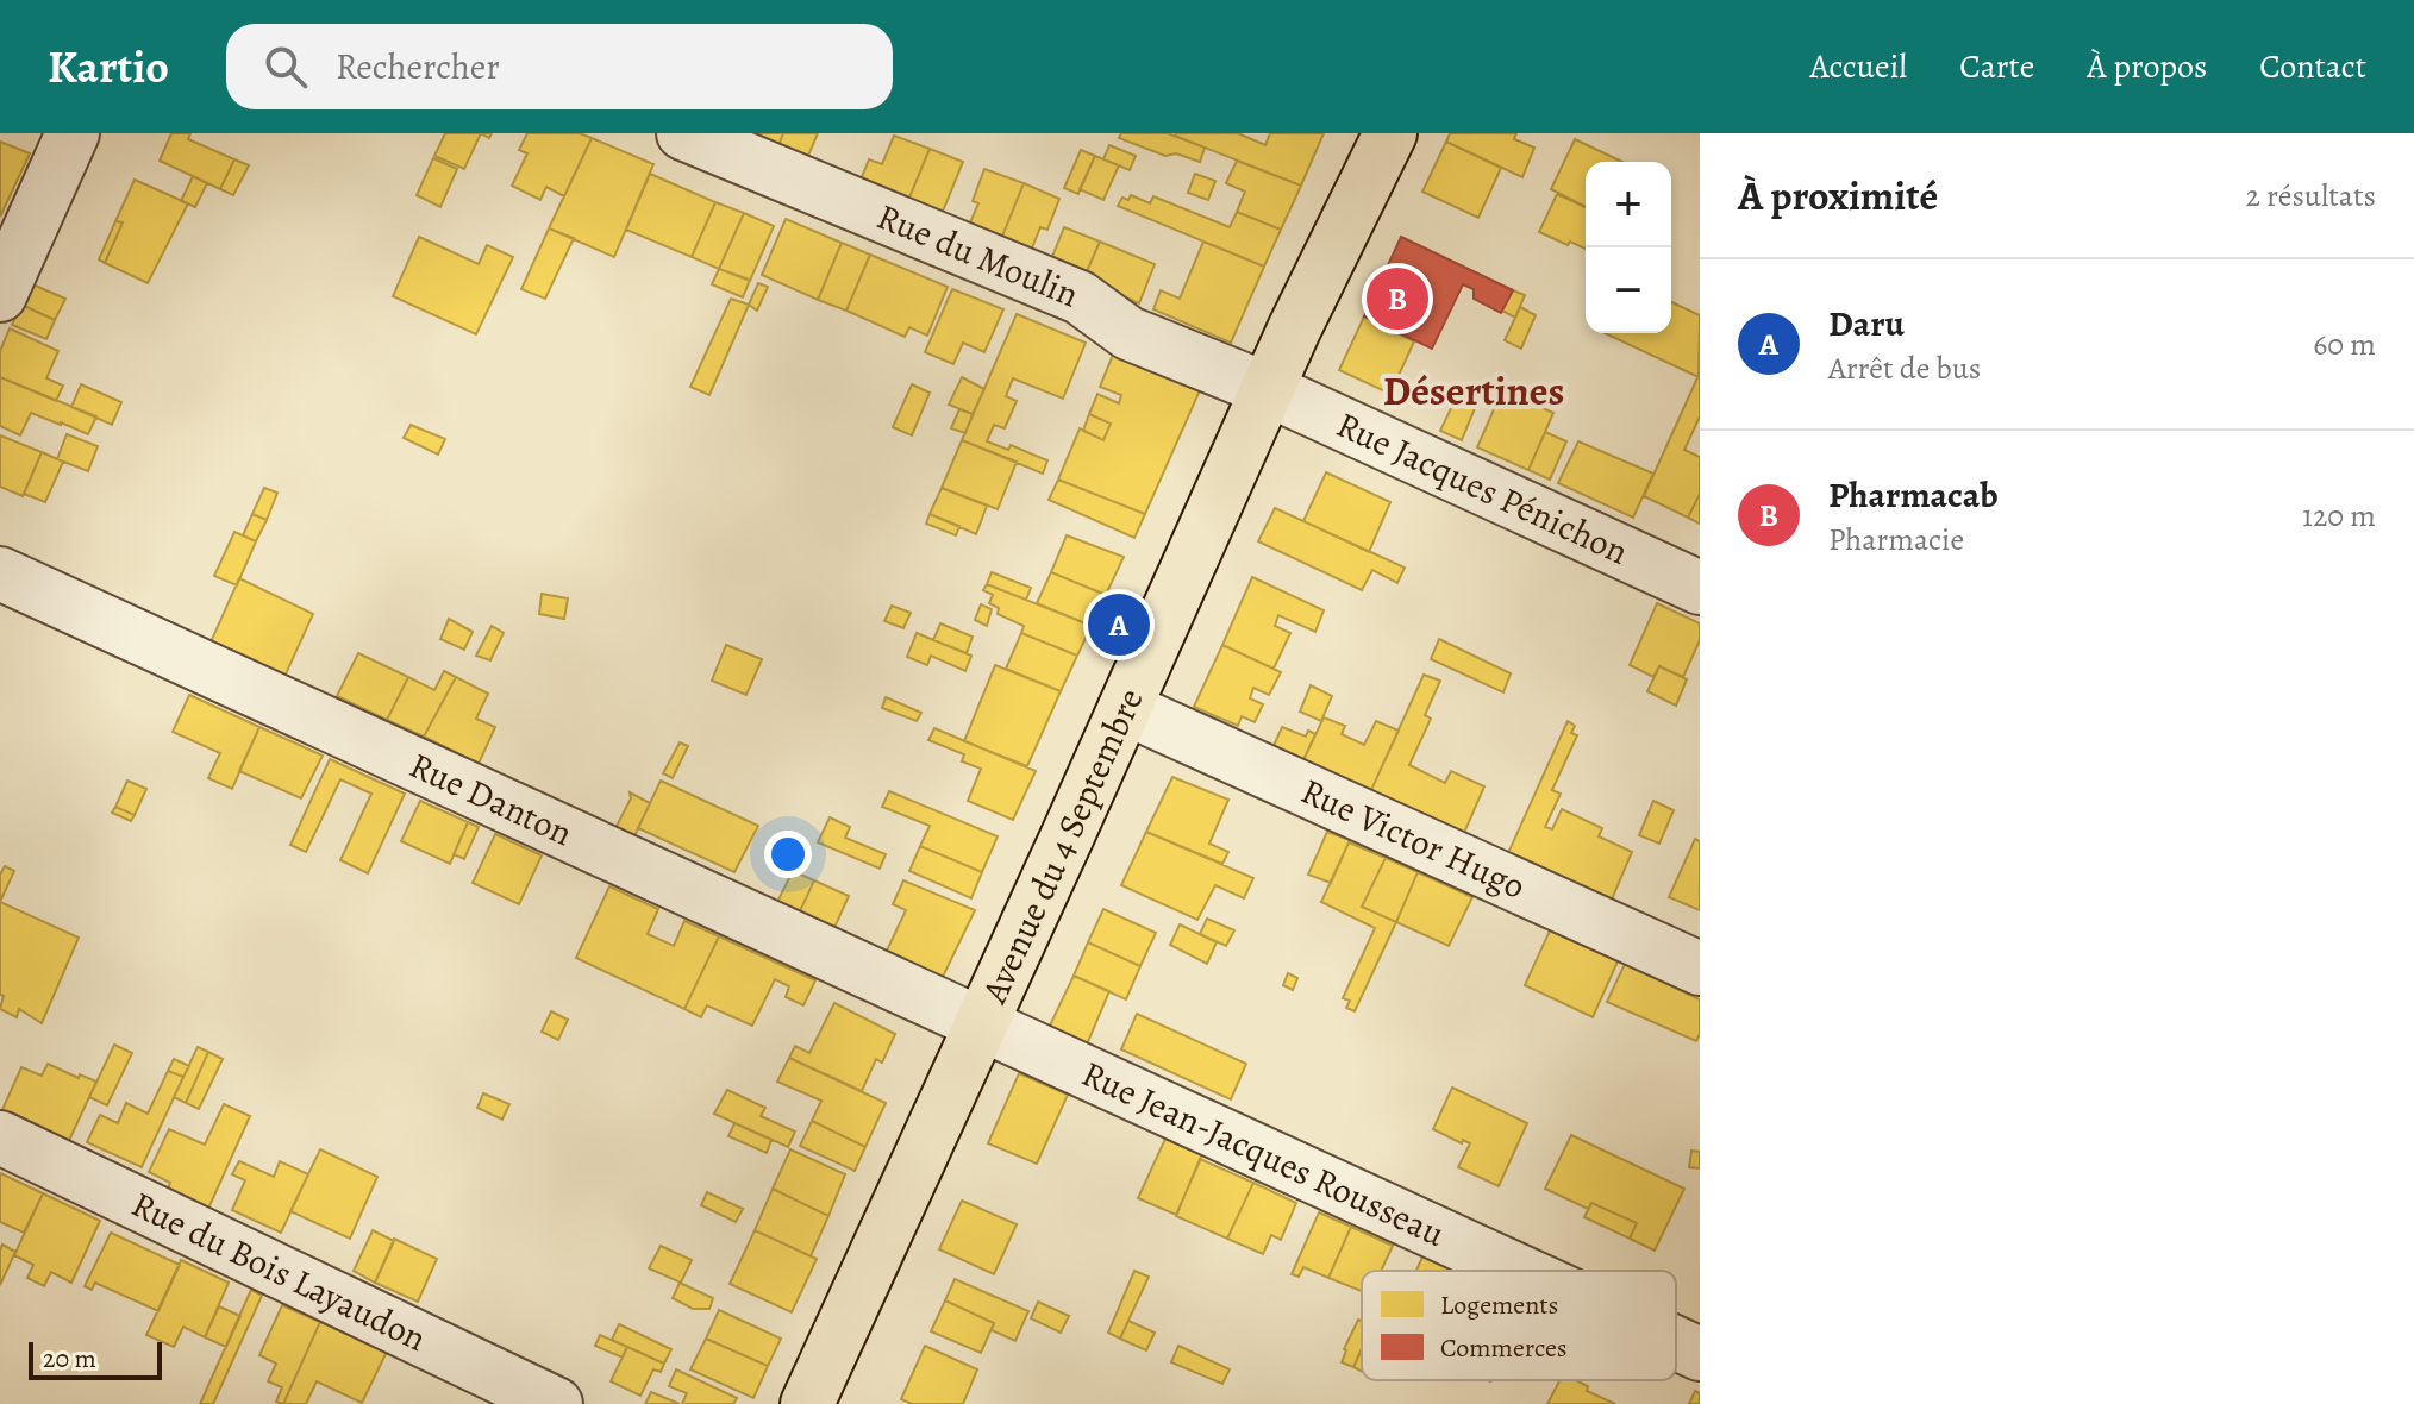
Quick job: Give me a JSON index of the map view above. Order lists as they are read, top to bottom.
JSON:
{
  "streets": {
    "main road": ["Avenue du 4 Septembre"],
    "street": [
      "Rue du Moulin",
      "Rue Jacques Pénichon",
      "Rue Danton",
      "Rue Victor Hugo",
      "Rue Jean-Jacques Rousseau",
      "Rue du Bois Layaudon"
    ]
  },
  "crossings": [
    ["Rue du Moulin", "Rue Jacques Pénichon"],
    ["Rue du Moulin", "Avenue du 4 Septembre"],
    ["Rue Jacques Pénichon", "Avenue du 4 Septembre"],
    ["Rue Danton", "Avenue du 4 Septembre"],
    ["Rue Danton", "Rue Jean-Jacques Rousseau"],
    ["Rue Victor Hugo", "Avenue du 4 Septembre"],
    ["Avenue du 4 Septembre", "Rue Jean-Jacques Rousseau"]
  ],
  "districts": ["Désertines"],
  "legend": ["Logements", "Commerces"],
  "scale_bar": "20 m",
  "page": {
    "header": "Kartio",
    "search": "Rechercher",
    "nav": [
      "Accueil",
      "Carte",
      "À propos",
      "Contact"
    ],
    "heading": ["À proximité", "2 résultats"],
    "map_buttons": ["+", "−"],
    "list": [
      {
        "mark": "A",
        "name": "Daru",
        "note": "Arrêt de bus",
        "value": "60 m"
      },
      {
        "mark": "B",
        "name": "Pharmacab",
        "note": "Pharmacie",
        "value": "120 m"
      }
    ],
    "pins": ["B", "A"],
    "scale": "20 m"
  }
}
